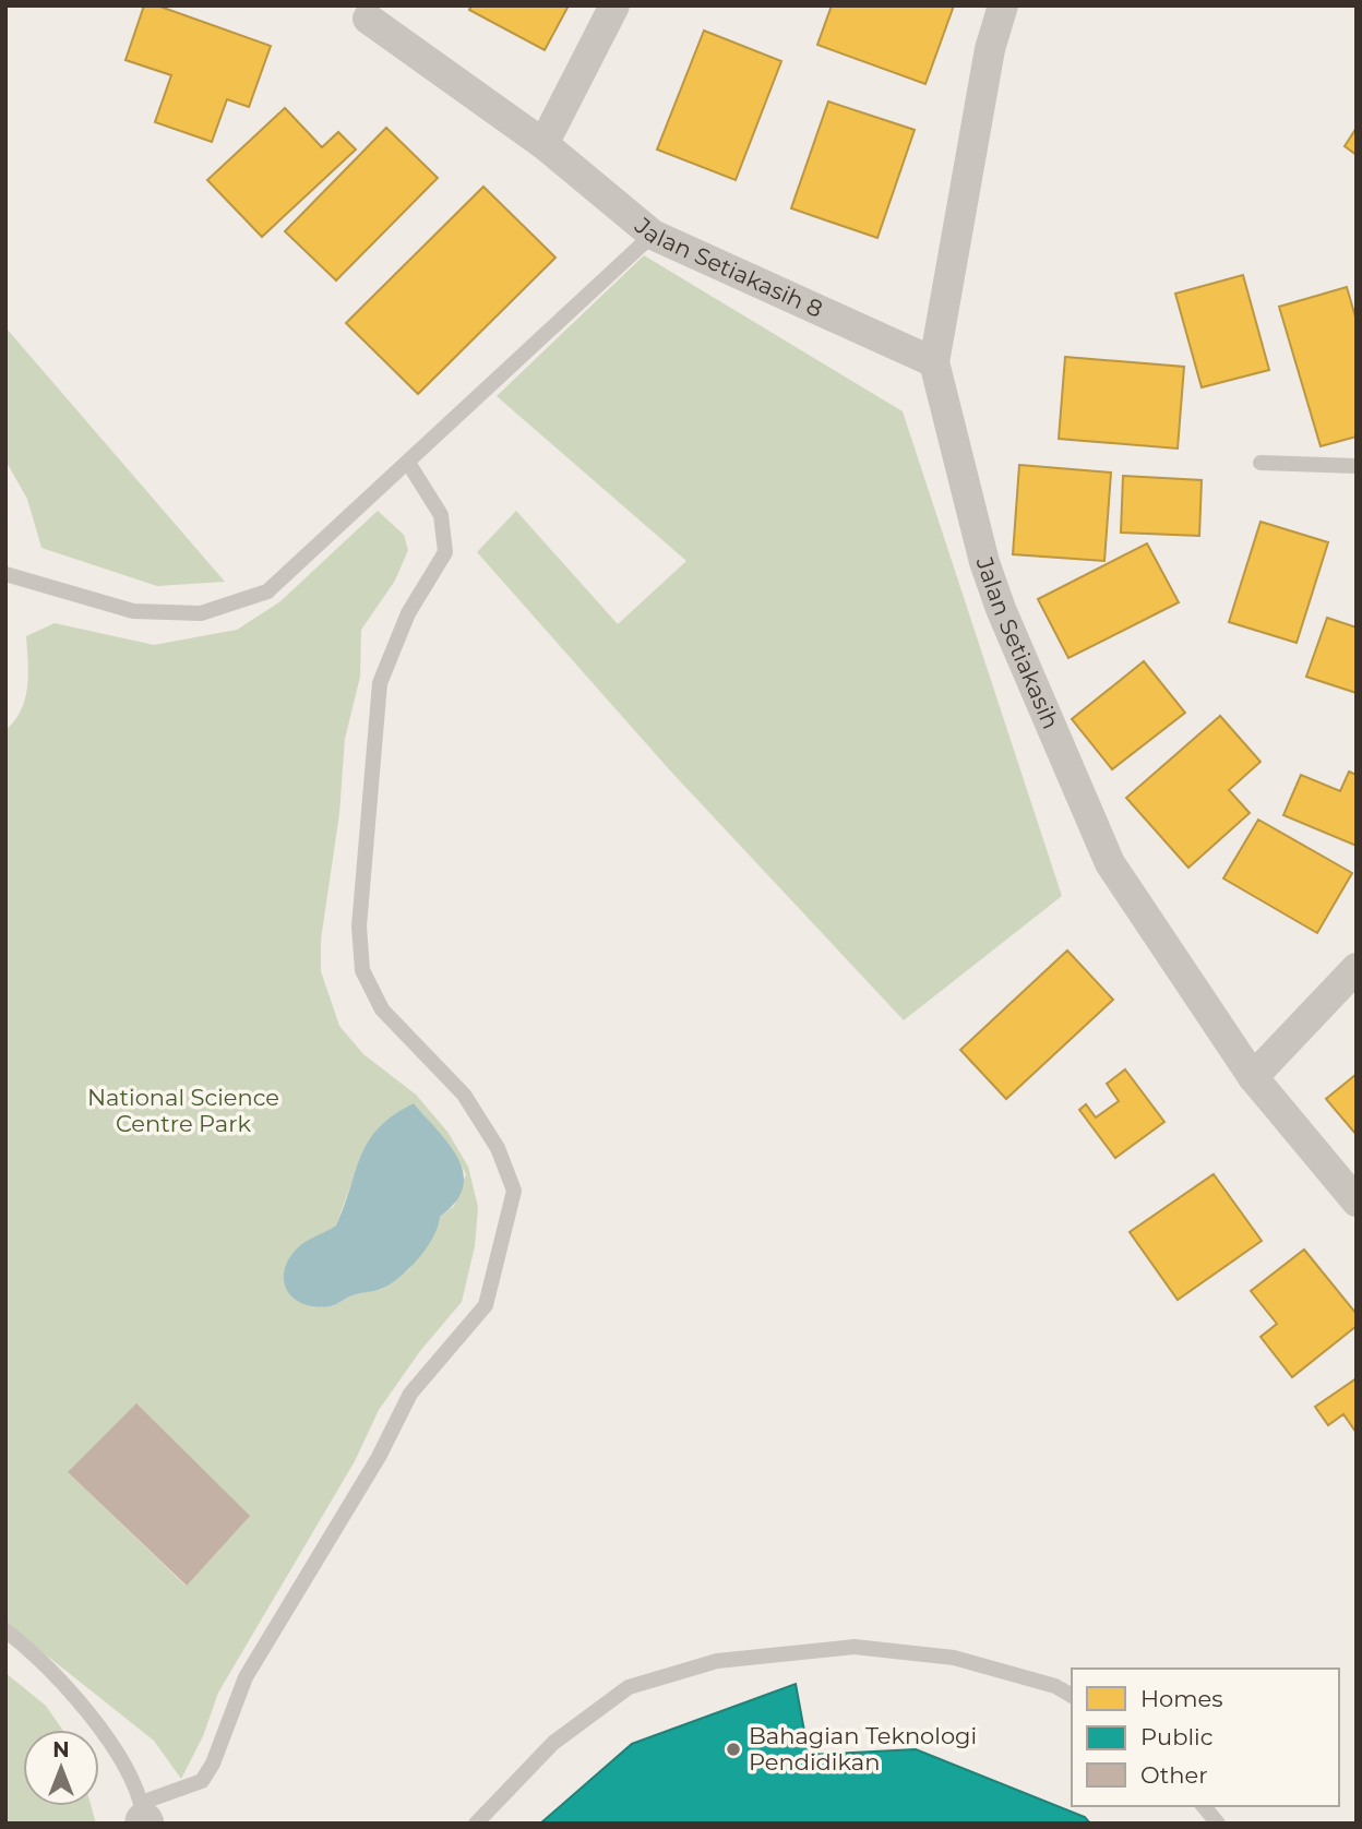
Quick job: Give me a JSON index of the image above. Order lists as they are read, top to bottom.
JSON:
{
  "streets": {
    "street": ["Jalan Setiakasih 8", "Jalan Setiakasih"]
  },
  "crossings": [
    ["Jalan Setiakasih 8", "Jalan Setiakasih"]
  ],
  "parks": ["National Science Centre Park"],
  "places": ["Bahagian Teknologi Pendidikan"],
  "legend": ["Homes", "Public", "Other"],
  "north": "top"
}
